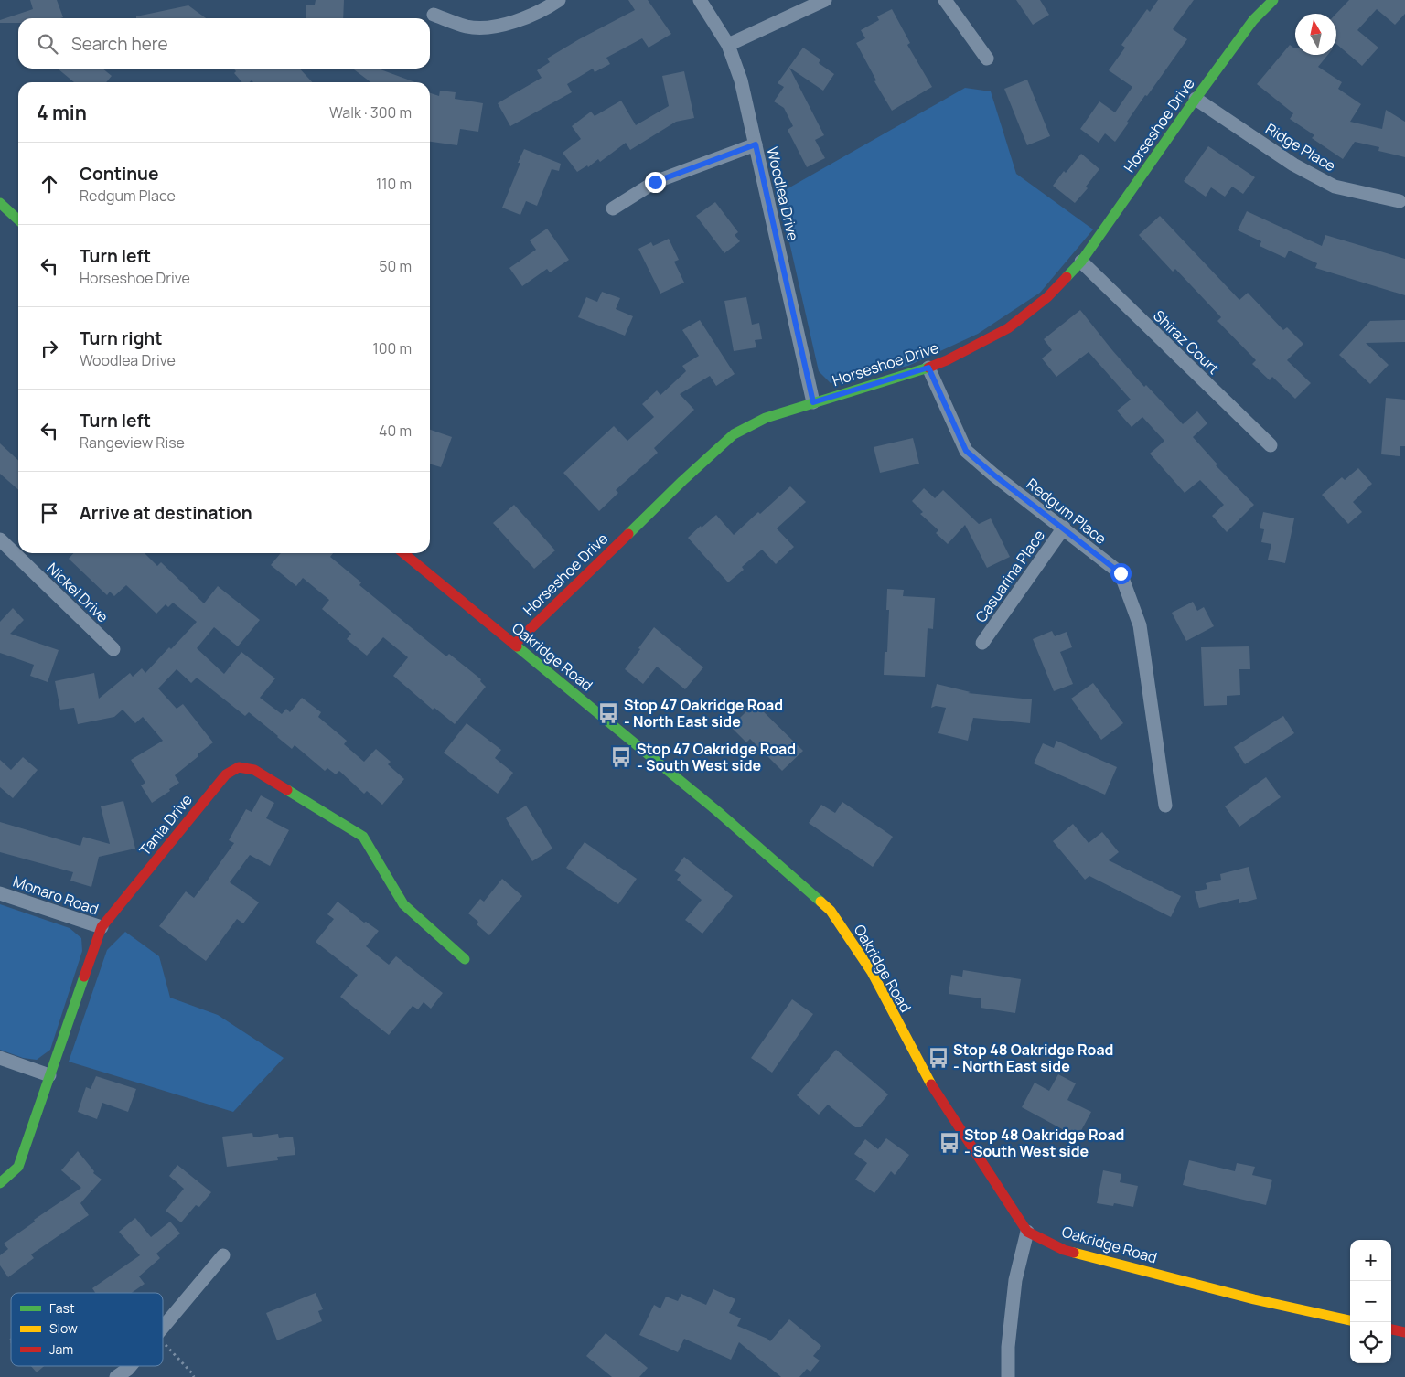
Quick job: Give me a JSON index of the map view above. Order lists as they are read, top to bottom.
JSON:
{
  "streets": {
    "street": [
      "Horseshoe Drive",
      "Ridge Place",
      "Woodlea Drive",
      "Shiraz Court",
      "Redgum Place",
      "Casuarina Place",
      "Nickel Drive",
      "Oakridge Road",
      "Tania Drive",
      "Monaro Road"
    ]
  },
  "crossings": [
    ["Horseshoe Drive", "Ridge Place"],
    ["Horseshoe Drive", "Woodlea Drive"],
    ["Horseshoe Drive", "Shiraz Court"],
    ["Horseshoe Drive", "Redgum Place"],
    ["Horseshoe Drive", "Oakridge Road"],
    ["Redgum Place", "Casuarina Place"],
    ["Tania Drive", "Monaro Road"]
  ],
  "places": {
    "bus stop": [
      "Stop 47 Oakridge Road - North East side",
      "Stop 47 Oakridge Road - South West side",
      "Stop 48 Oakridge Road - North East side",
      "Stop 48 Oakridge Road - South West side"
    ]
  },
  "legend": ["Fast", "Slow", "Jam"],
  "north": "top",
  "page": {
    "search": "Search here",
    "heading": ["4 min", "Walk · 300 m"],
    "list": [
      ["Continue", "Redgum Place", "110 m"],
      ["Turn left", "Horseshoe Drive", "50 m"],
      ["Turn right", "Woodlea Drive", "100 m"],
      ["Turn left", "Rangeview Rise", "40 m"],
      "Arrive at destination"
    ],
    "map_buttons": ["+", "−"]
  }
}
